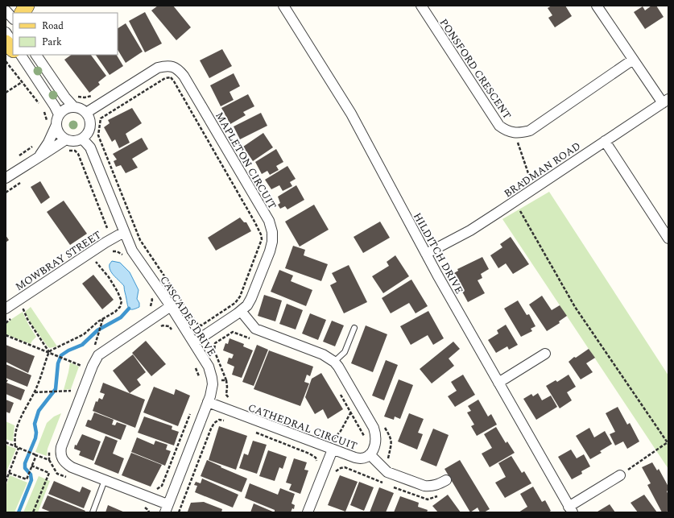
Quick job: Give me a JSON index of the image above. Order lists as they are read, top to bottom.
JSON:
{
  "streets": {
    "street": [
      "PONSFORD CRESCENT",
      "MAPLETON CIRCUIT",
      "BRADMAN ROAD",
      "HILDITCH DRIVE",
      "MOWBRAY STREET",
      "CASCADES DRIVE",
      "CATHEDRAL CIRCUIT"
    ]
  },
  "crossings": [
    ["MAPLETON CIRCUIT", "CASCADES DRIVE"],
    ["MAPLETON CIRCUIT", "CATHEDRAL CIRCUIT"],
    ["BRADMAN ROAD", "HILDITCH DRIVE"],
    ["MOWBRAY STREET", "CASCADES DRIVE"],
    ["CASCADES DRIVE", "CATHEDRAL CIRCUIT"]
  ],
  "legend": ["Road", "Park"]
}
